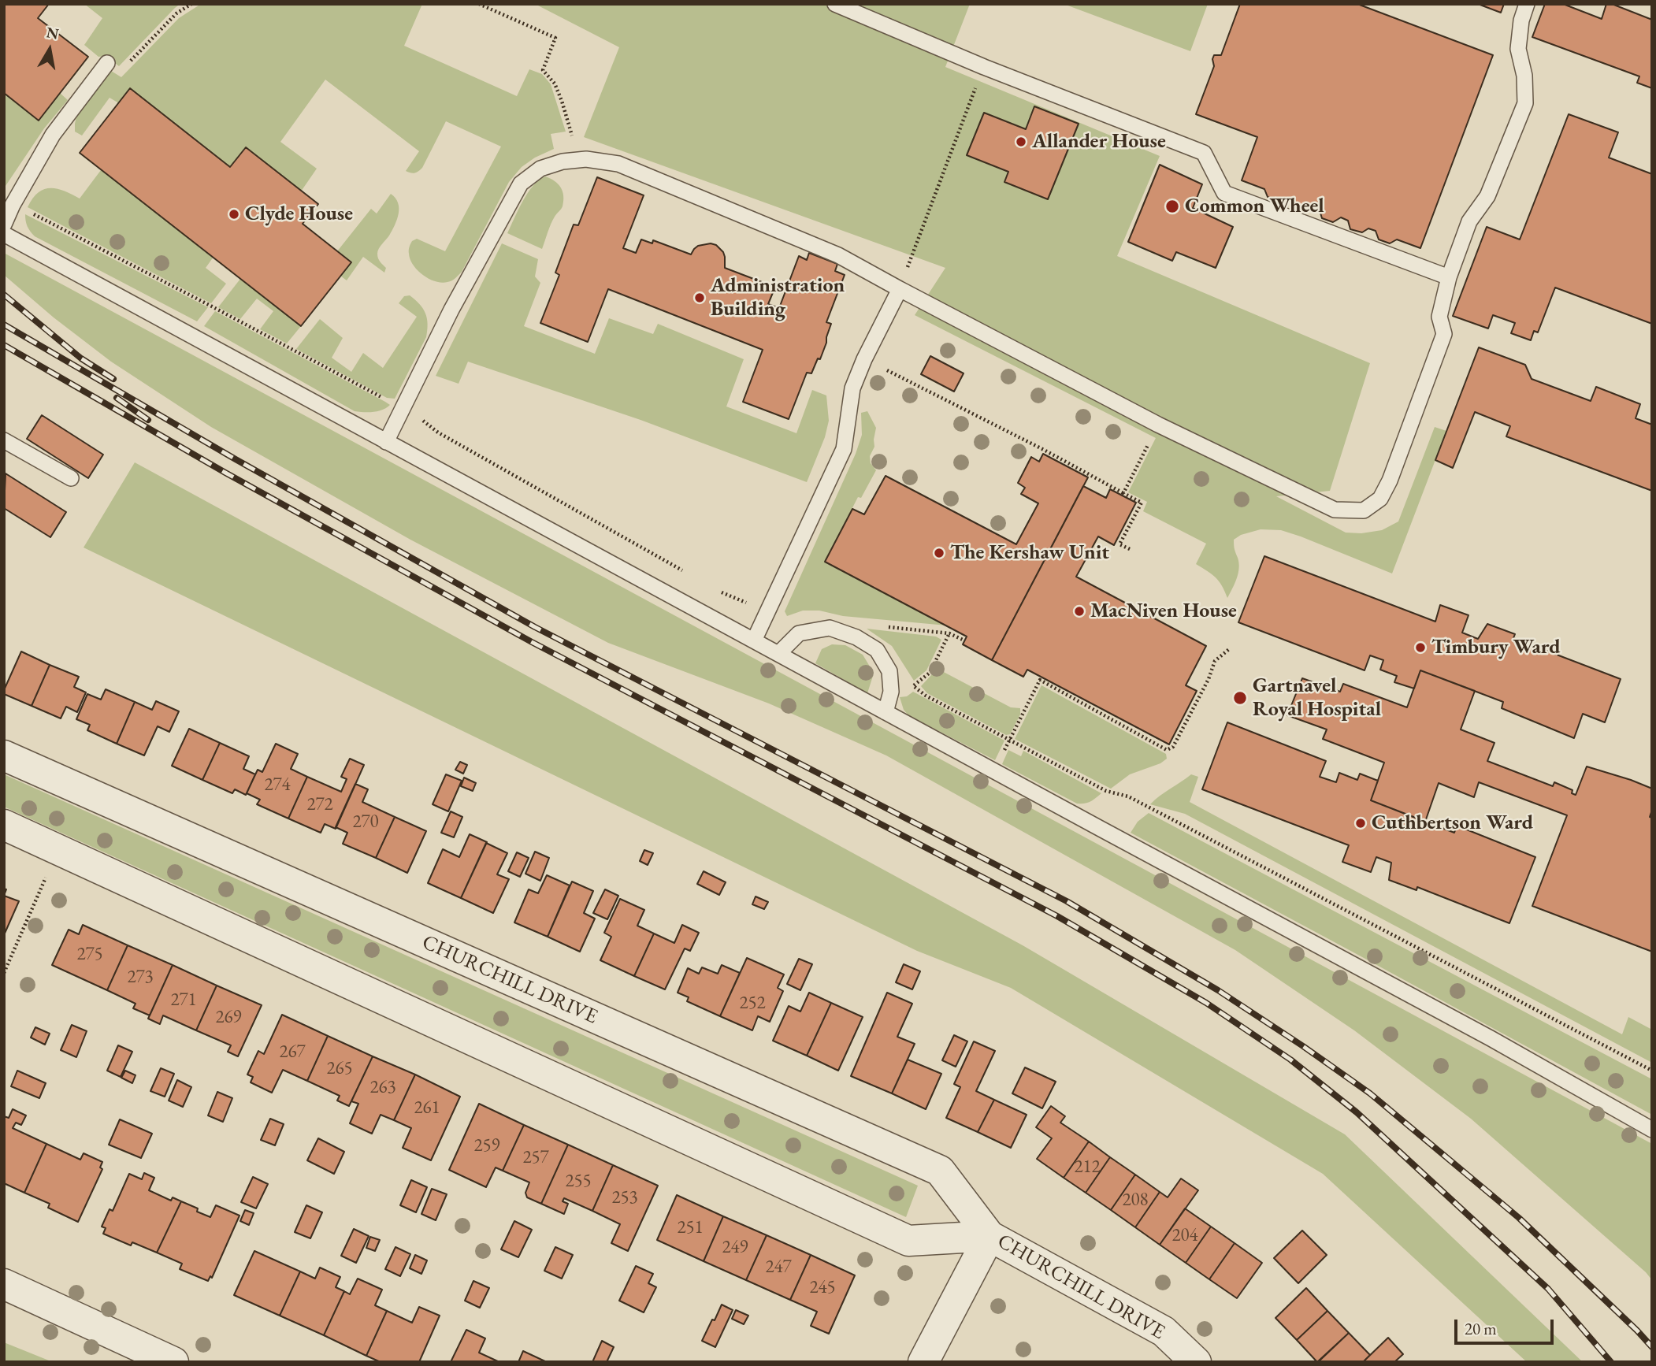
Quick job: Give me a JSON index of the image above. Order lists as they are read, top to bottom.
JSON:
{
  "streets": {
    "street": ["CHURCHILL DRIVE"]
  },
  "places": [
    "Allander House",
    "Common Wheel",
    "Clyde House",
    "Administration Building",
    "The Kershaw Unit",
    "MacNiven House",
    "Timbury Ward",
    "Gartnavel Royal Hospital",
    "Cuthbertson Ward"
  ],
  "house_numbers": [
    "274",
    "272",
    "270",
    "275",
    "273",
    "271",
    "252",
    "269",
    "267",
    "265",
    "263",
    "261",
    "259",
    "257",
    "212",
    "255",
    "253",
    "208",
    "251",
    "204",
    "249",
    "247",
    "245"
  ],
  "scale_bar": "20 m",
  "north": "top"
}
